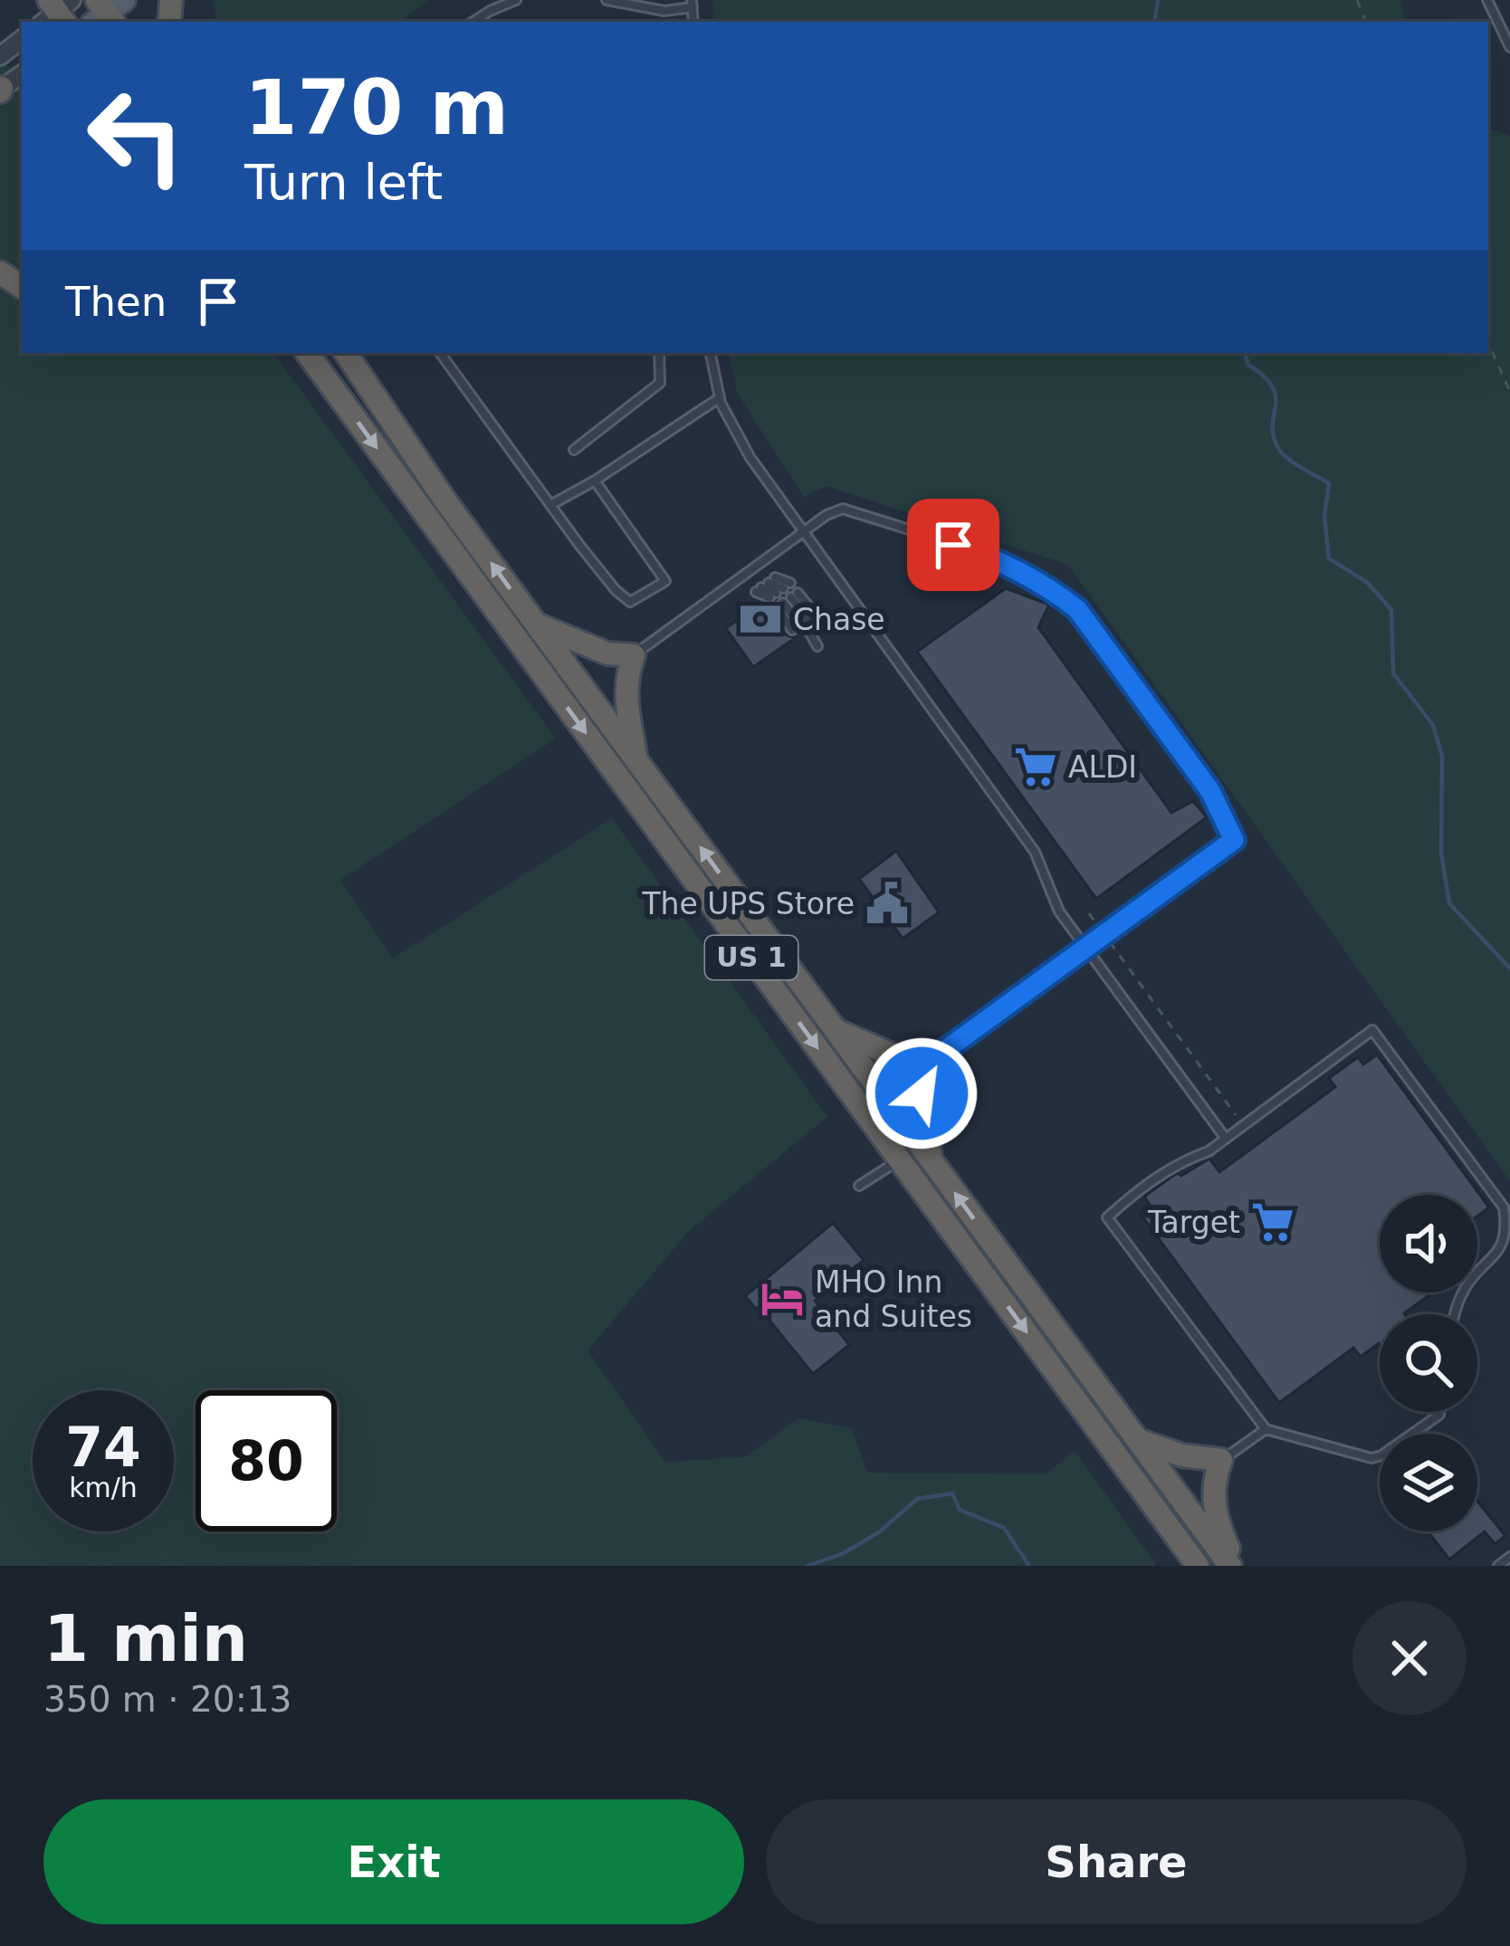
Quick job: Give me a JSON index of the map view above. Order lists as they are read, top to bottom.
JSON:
{
  "streets": {
    "highway": ["US 1"]
  },
  "places": {
    "bank": ["Chase"],
    "supermarket": ["ALDI", "Target"],
    "public building": ["The UPS Store"],
    "hotel": ["MHO Inn and Suites"]
  },
  "page": {
    "turn": ["170 m", "Turn left"],
    "then": "Then",
    "speed": "74 km/h",
    "limit": "80",
    "heading": ["1 min", "350 m · 20:13"],
    "buttons": ["Exit", "Share"]
  }
}
